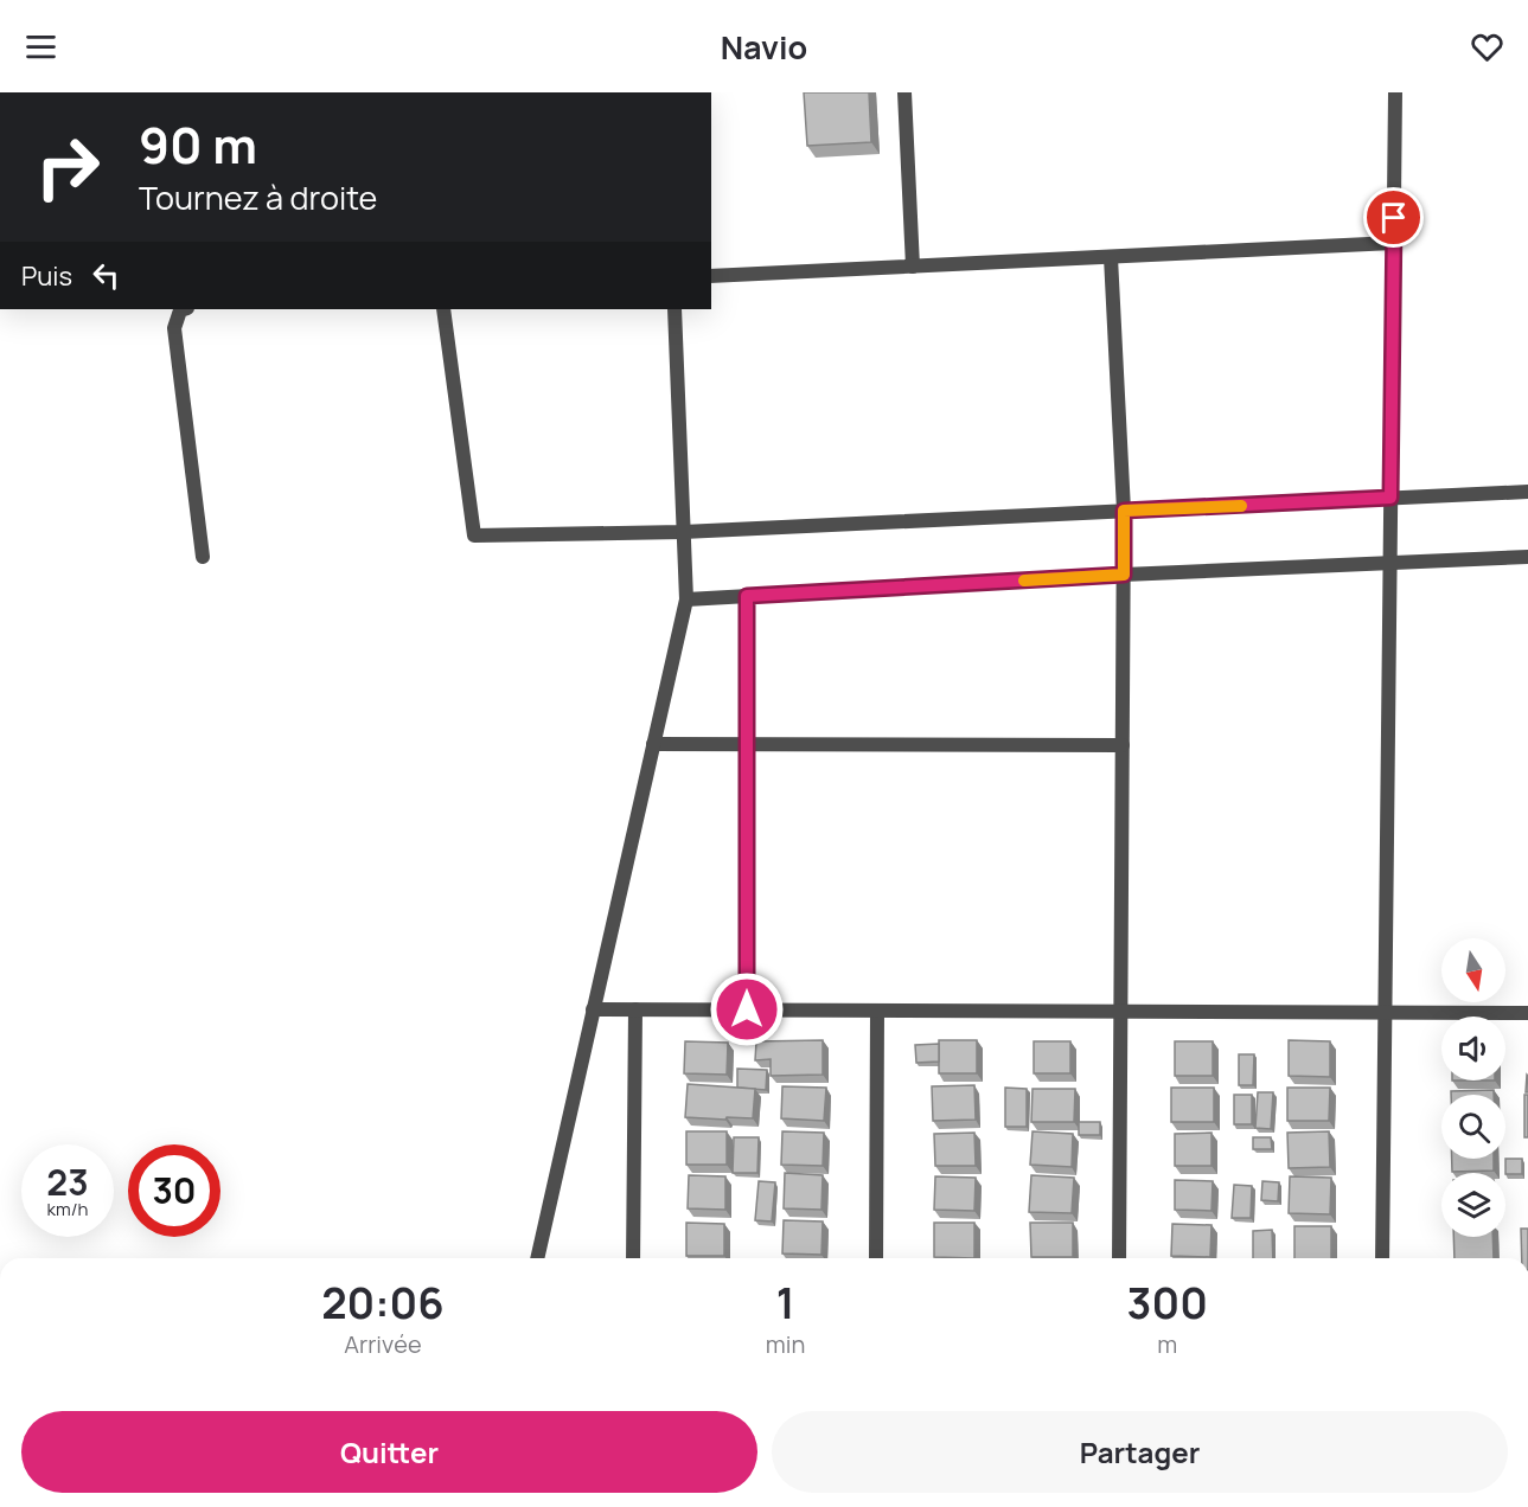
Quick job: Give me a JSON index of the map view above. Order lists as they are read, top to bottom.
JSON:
{
  "north": "bottom",
  "page": {
    "header": "Navio",
    "turn": ["90 m", "Tournez à droite"],
    "then": "Puis",
    "speed": "23 km/h",
    "limit": "30",
    "eta": [
      "20:06",
      "Arrivée",
      "1",
      "min",
      "300",
      "m"
    ],
    "buttons": ["Quitter", "Partager"]
  }
}
